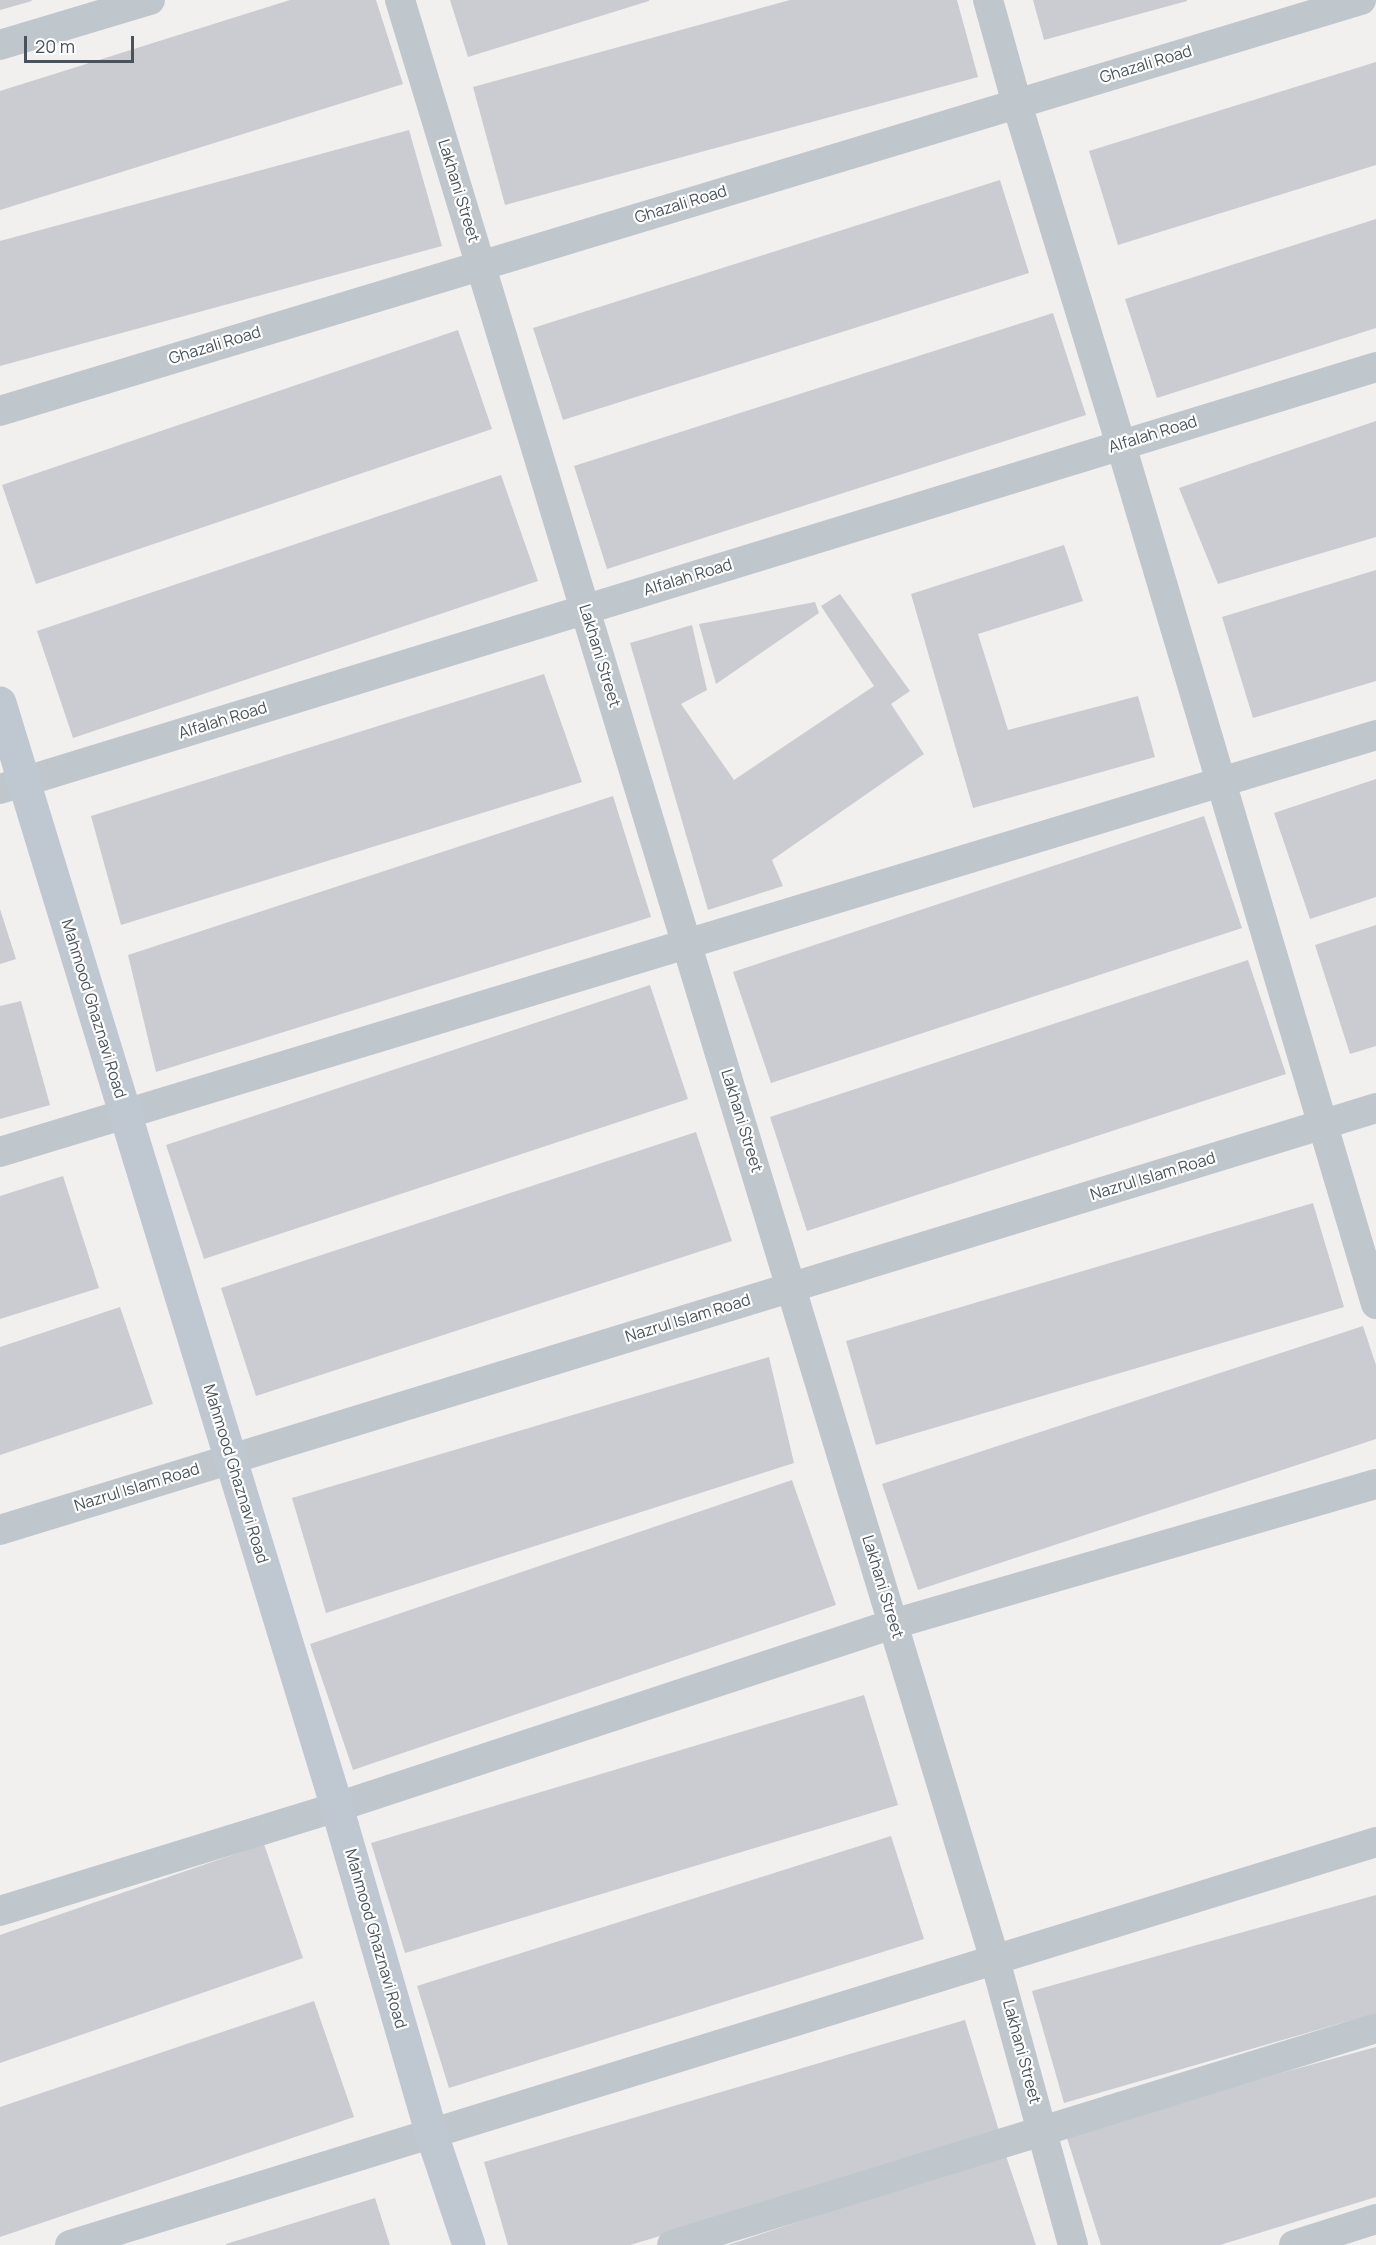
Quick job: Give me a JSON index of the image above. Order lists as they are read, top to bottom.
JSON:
{
  "streets": {
    "street": [
      "Ghazali Road",
      "Lakhani Street",
      "Alfalah Road",
      "Mahmood Ghaznavi Road",
      "Nazrul Islam Road"
    ]
  },
  "crossings": [
    ["Ghazali Road", "Lakhani Street"],
    ["Lakhani Street", "Alfalah Road"],
    ["Lakhani Street", "Nazrul Islam Road"],
    ["Alfalah Road", "Mahmood Ghaznavi Road"],
    ["Mahmood Ghaznavi Road", "Nazrul Islam Road"]
  ],
  "scale_bar": "20 m"
}
